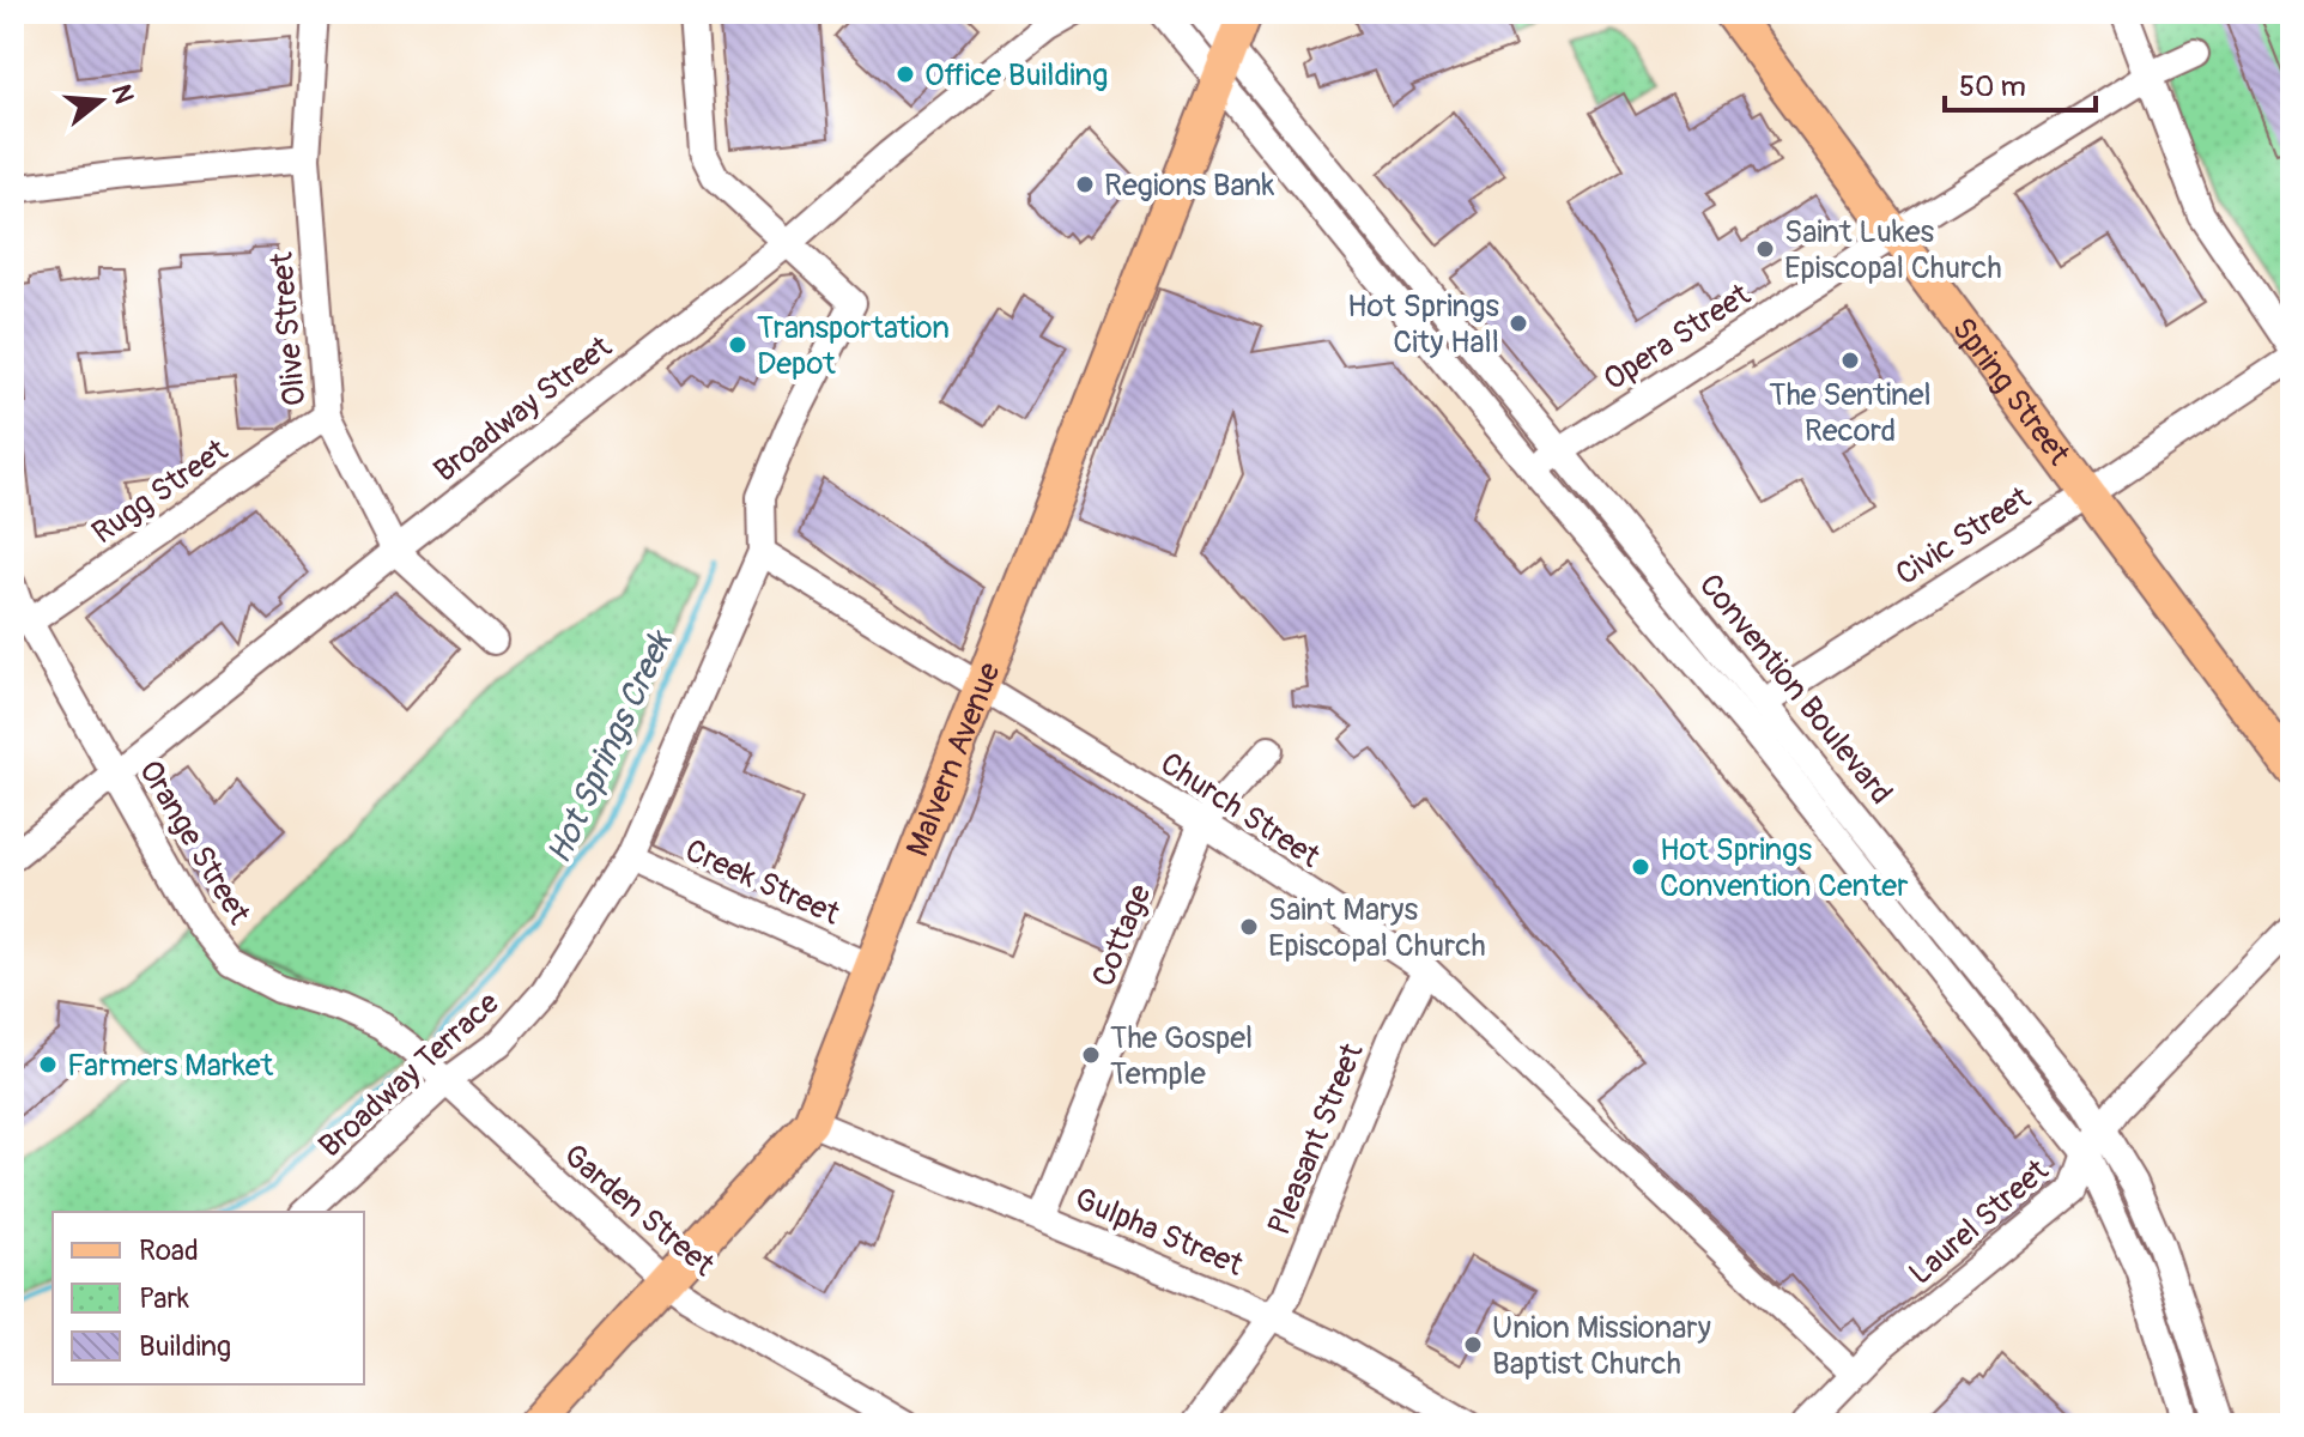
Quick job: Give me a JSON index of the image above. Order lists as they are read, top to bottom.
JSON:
{
  "streets": {
    "main road": ["Spring Street", "Malvern Avenue"],
    "street": [
      "Olive Street",
      "Opera Street",
      "Broadway Street",
      "Rugg Street",
      "Civic Street",
      "Convention Boulevard",
      "Church Street",
      "Orange Street",
      "Creek Street",
      "Cottage",
      "Broadway Terrace",
      "Pleasant Street",
      "Garden Street",
      "Laurel Street",
      "Gulpha Street"
    ]
  },
  "crossings": [
    ["Olive Street", "Broadway Street"],
    ["Olive Street", "Rugg Street"],
    ["Opera Street", "Spring Street"],
    ["Opera Street", "Convention Boulevard"],
    ["Spring Street", "Civic Street"],
    ["Broadway Street", "Orange Street"],
    ["Broadway Street", "Broadway Terrace"],
    ["Rugg Street", "Orange Street"],
    ["Civic Street", "Convention Boulevard"],
    ["Convention Boulevard", "Malvern Avenue"],
    ["Convention Boulevard", "Laurel Street"],
    ["Malvern Avenue", "Church Street"],
    ["Malvern Avenue", "Creek Street"],
    ["Malvern Avenue", "Garden Street"],
    ["Malvern Avenue", "Gulpha Street"],
    ["Church Street", "Cottage"],
    ["Church Street", "Broadway Terrace"],
    ["Church Street", "Pleasant Street"],
    ["Church Street", "Laurel Street"],
    ["Orange Street", "Broadway Terrace"],
    ["Orange Street", "Garden Street"],
    ["Creek Street", "Broadway Terrace"],
    ["Cottage", "Gulpha Street"],
    ["Broadway Terrace", "Garden Street"],
    ["Pleasant Street", "Gulpha Street"]
  ],
  "water": ["Hot Springs Creek"],
  "places": [
    "Office Building",
    "Regions Bank",
    "Saint Lukes Episcopal Church",
    "Hot Springs City Hall",
    "Transportation Depot",
    "The Sentinel Record",
    "Hot Springs Convention Center",
    "Saint Marys Episcopal Church",
    "The Gospel Temple",
    "Farmers Market",
    "Union Missionary Baptist Church"
  ],
  "legend": ["Road", "Park", "Building"],
  "scale_bar": "50 m",
  "north": "right"
}
